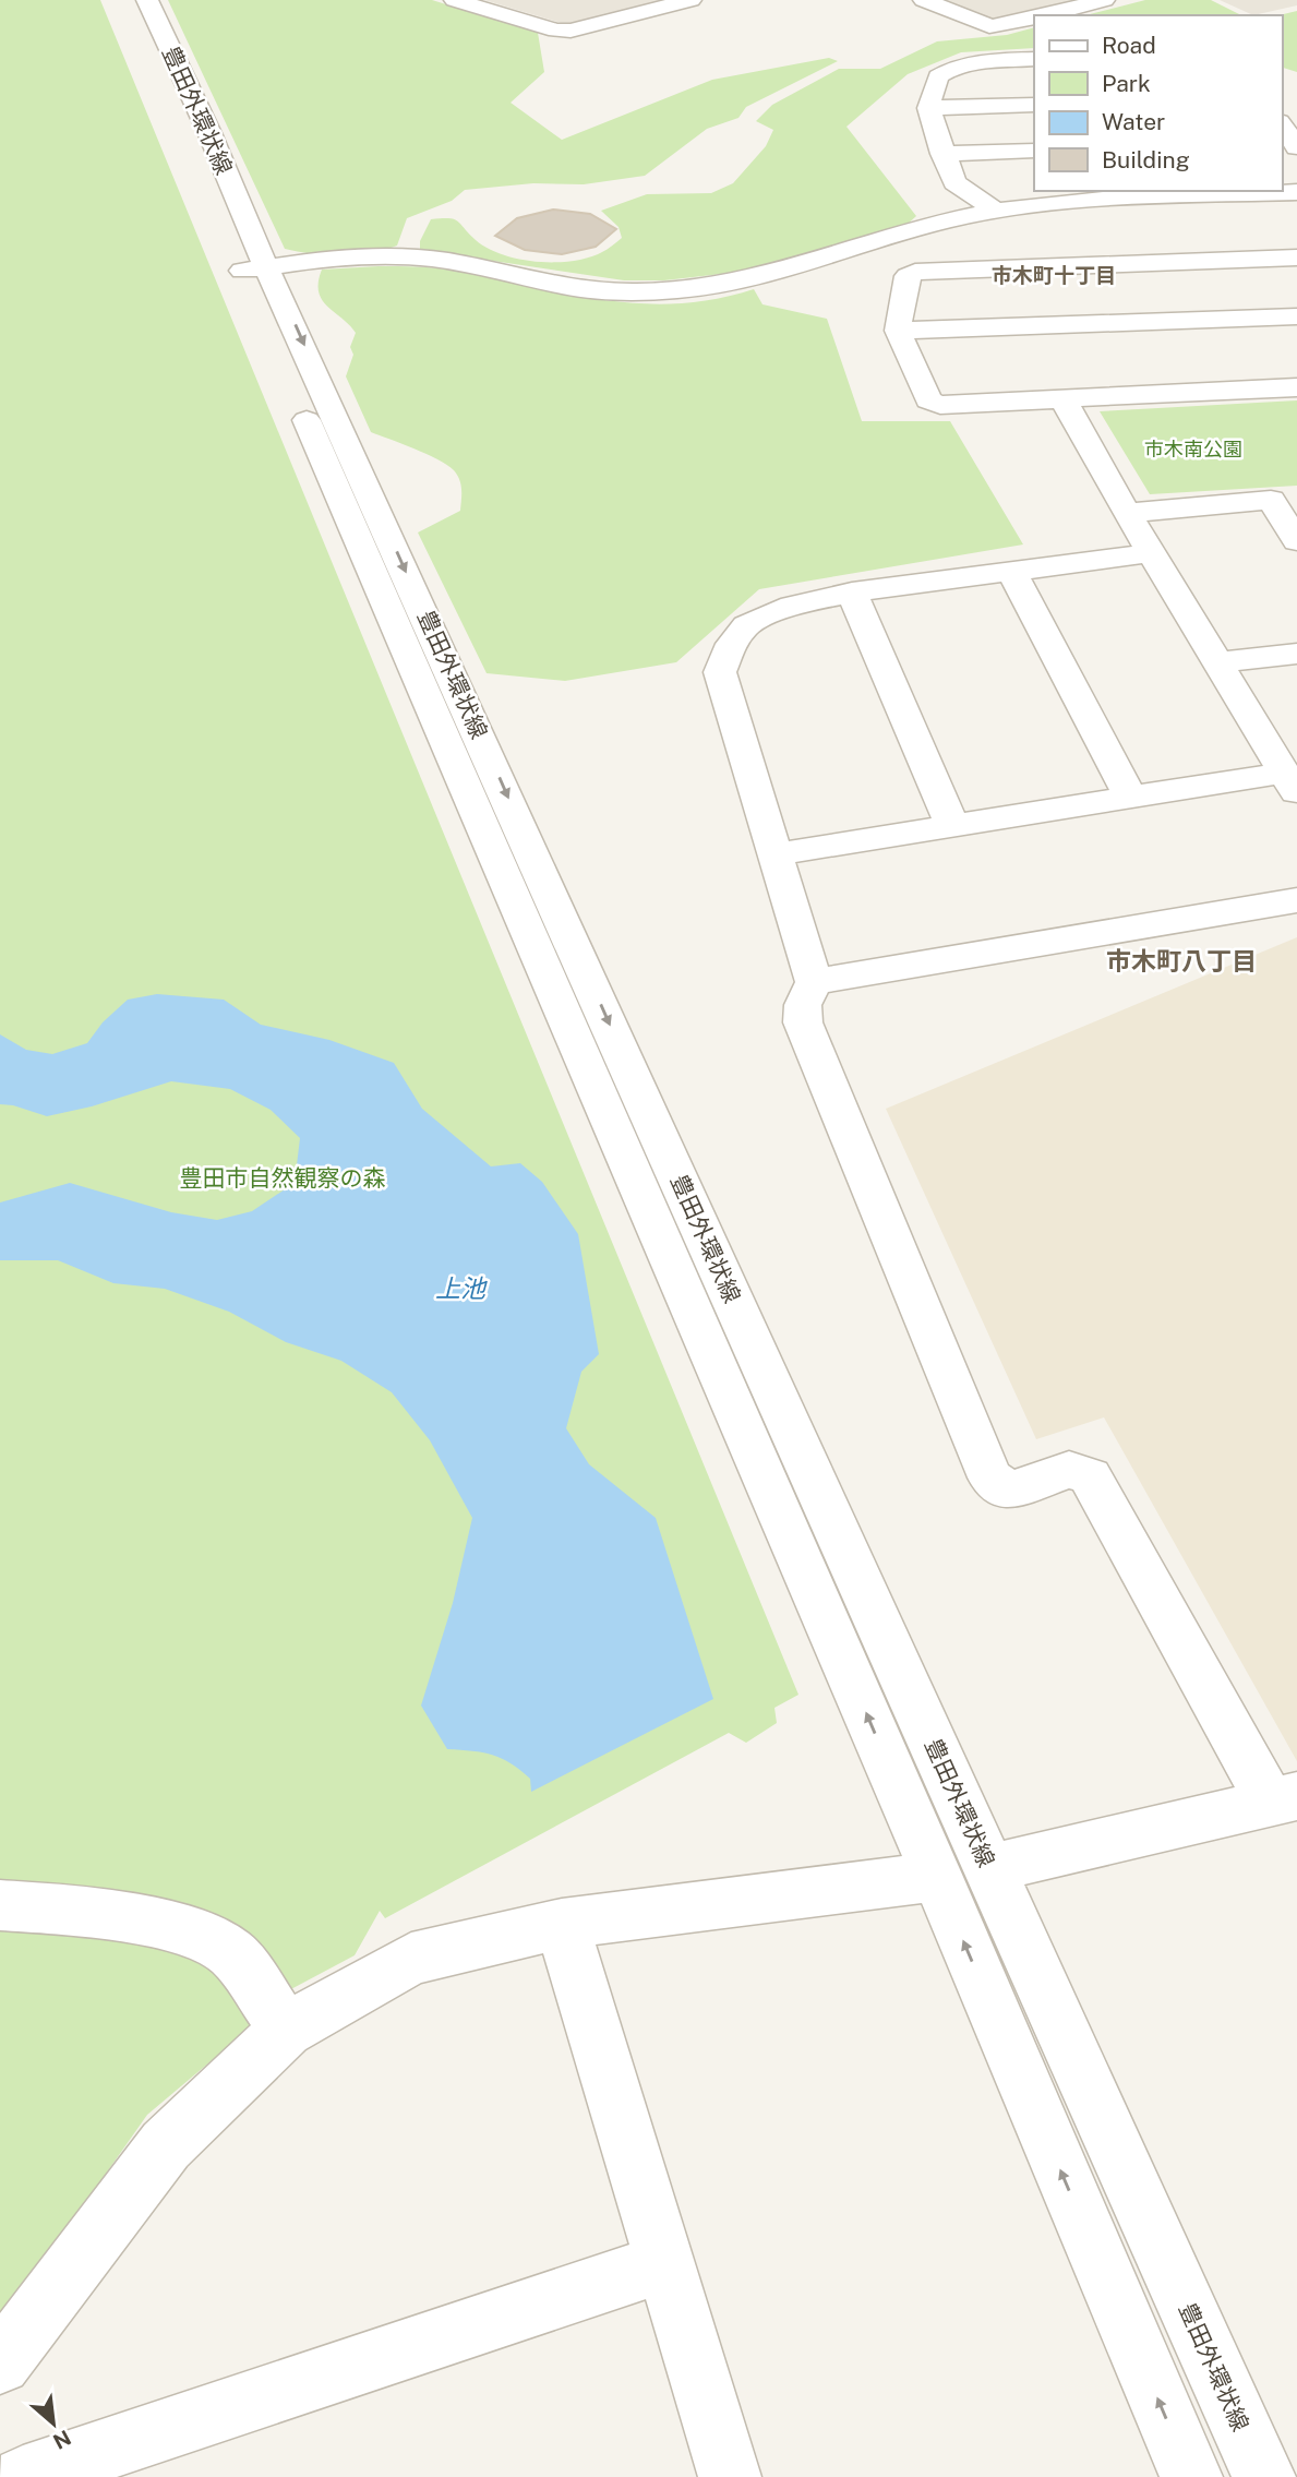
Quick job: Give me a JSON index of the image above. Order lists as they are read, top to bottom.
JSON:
{
  "streets": {
    "street": ["豊田外環状線"]
  },
  "districts": ["市木町十丁目", "市木町八丁目"],
  "water": ["上池"],
  "parks": ["市木南公園", "豊田市自然観察の森"],
  "legend": [
    "Road",
    "Park",
    "Water",
    "Building"
  ],
  "north": "bottom right"
}
